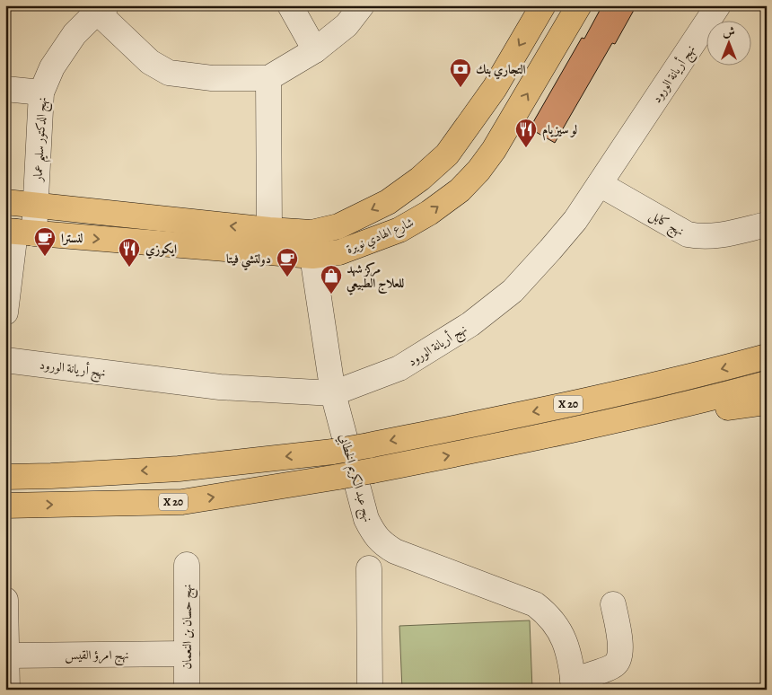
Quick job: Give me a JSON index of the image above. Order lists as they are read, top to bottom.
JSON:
{
  "streets": {
    "main road": ["شارع الهادي نويرة", "X 20"],
    "street": [
      "نهج أريانة الورود",
      "نهج الدكتور سليم عمار",
      "نهج كابل",
      "نهج عبد الكريم الخطابي",
      "نهج حسان بن النعمان",
      "نهج امرؤ القيس"
    ]
  },
  "crossings": [
    ["نهج أريانة الورود", "نهج كابل"],
    ["نهج أريانة الورود", "نهج عبد الكريم الخطابي"],
    ["نهج الدكتور سليم عمار", "شارع الهادي نويرة"],
    ["شارع الهادي نويرة", "نهج عبد الكريم الخطابي"],
    ["نهج حسان بن النعمان", "نهج امرؤ القيس"]
  ],
  "places": {
    "bank": ["التجاري بنك"],
    "restaurant": ["لو سيزيام", "ايكوزي"],
    "cafe": ["لنسترا", "دولتشي فيتا"],
    "shop": ["مركز شهد للعلاج الطبيعي"]
  },
  "north": "top"
}
